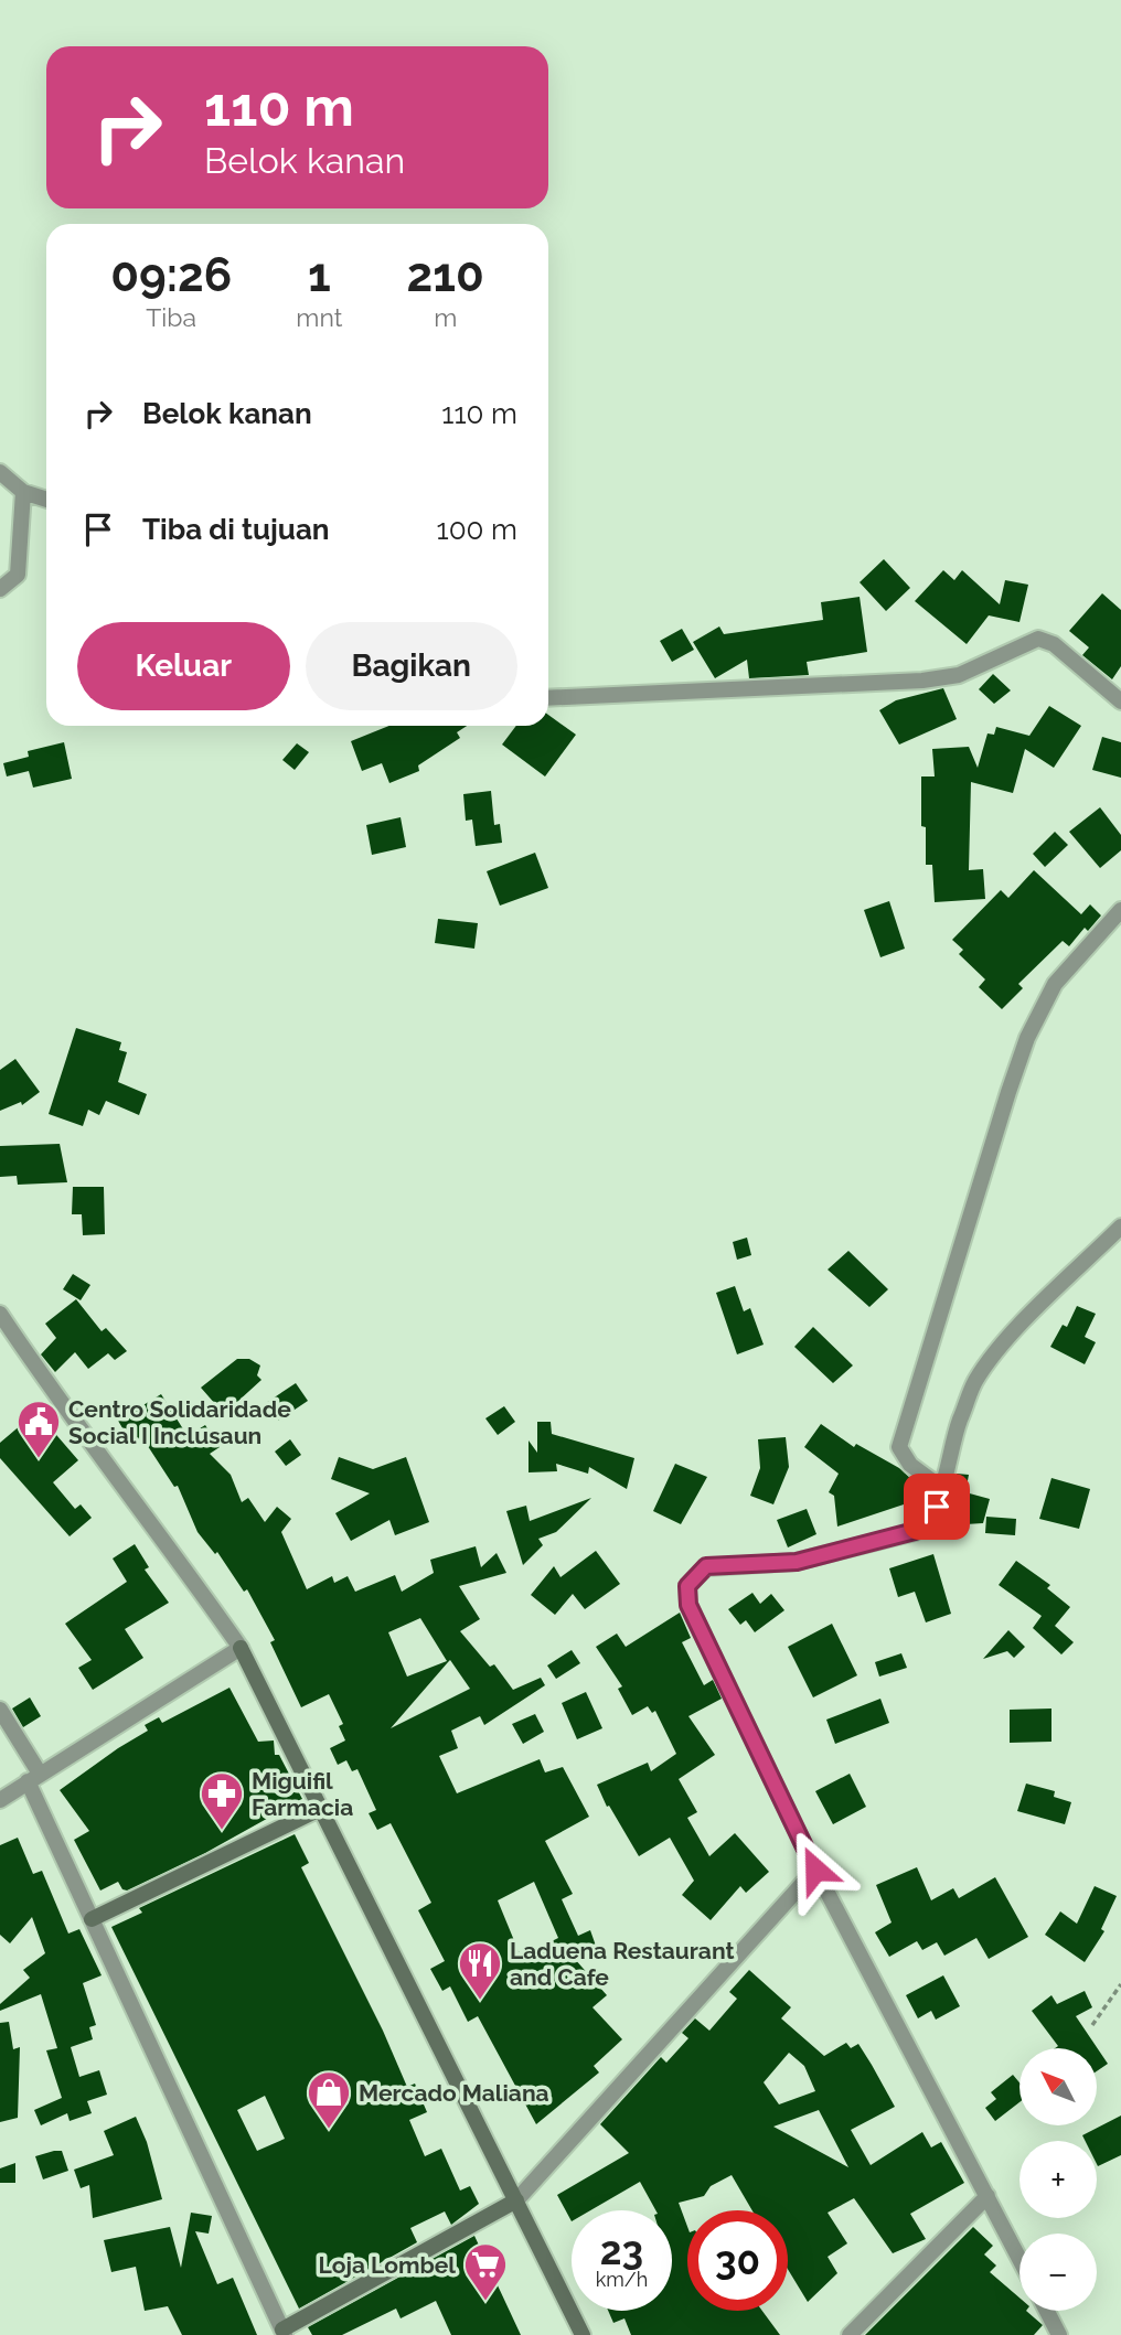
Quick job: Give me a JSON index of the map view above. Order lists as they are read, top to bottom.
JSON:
{
  "places": {
    "public building": ["Centro Solidaridade Social I Inclusaun"],
    "pharmacy": ["Miguifil Farmacia"],
    "restaurant": ["Laduena Restaurant and Cafe"],
    "shop": ["Mercado Maliana"],
    "supermarket": ["Loja Lombel"]
  },
  "north": "top left",
  "page": {
    "turn": ["110 m", "Belok kanan"],
    "eta": [
      "09:26",
      "Tiba",
      "1",
      "mnt",
      "210",
      "m"
    ],
    "list": [
      {
        "name": "Belok kanan",
        "value": "110 m"
      },
      {
        "name": "Tiba di tujuan",
        "value": "100 m"
      }
    ],
    "buttons": ["Keluar", "Bagikan"],
    "map_buttons": ["+", "−"],
    "speed": "23 km/h",
    "limit": "30"
  }
}
